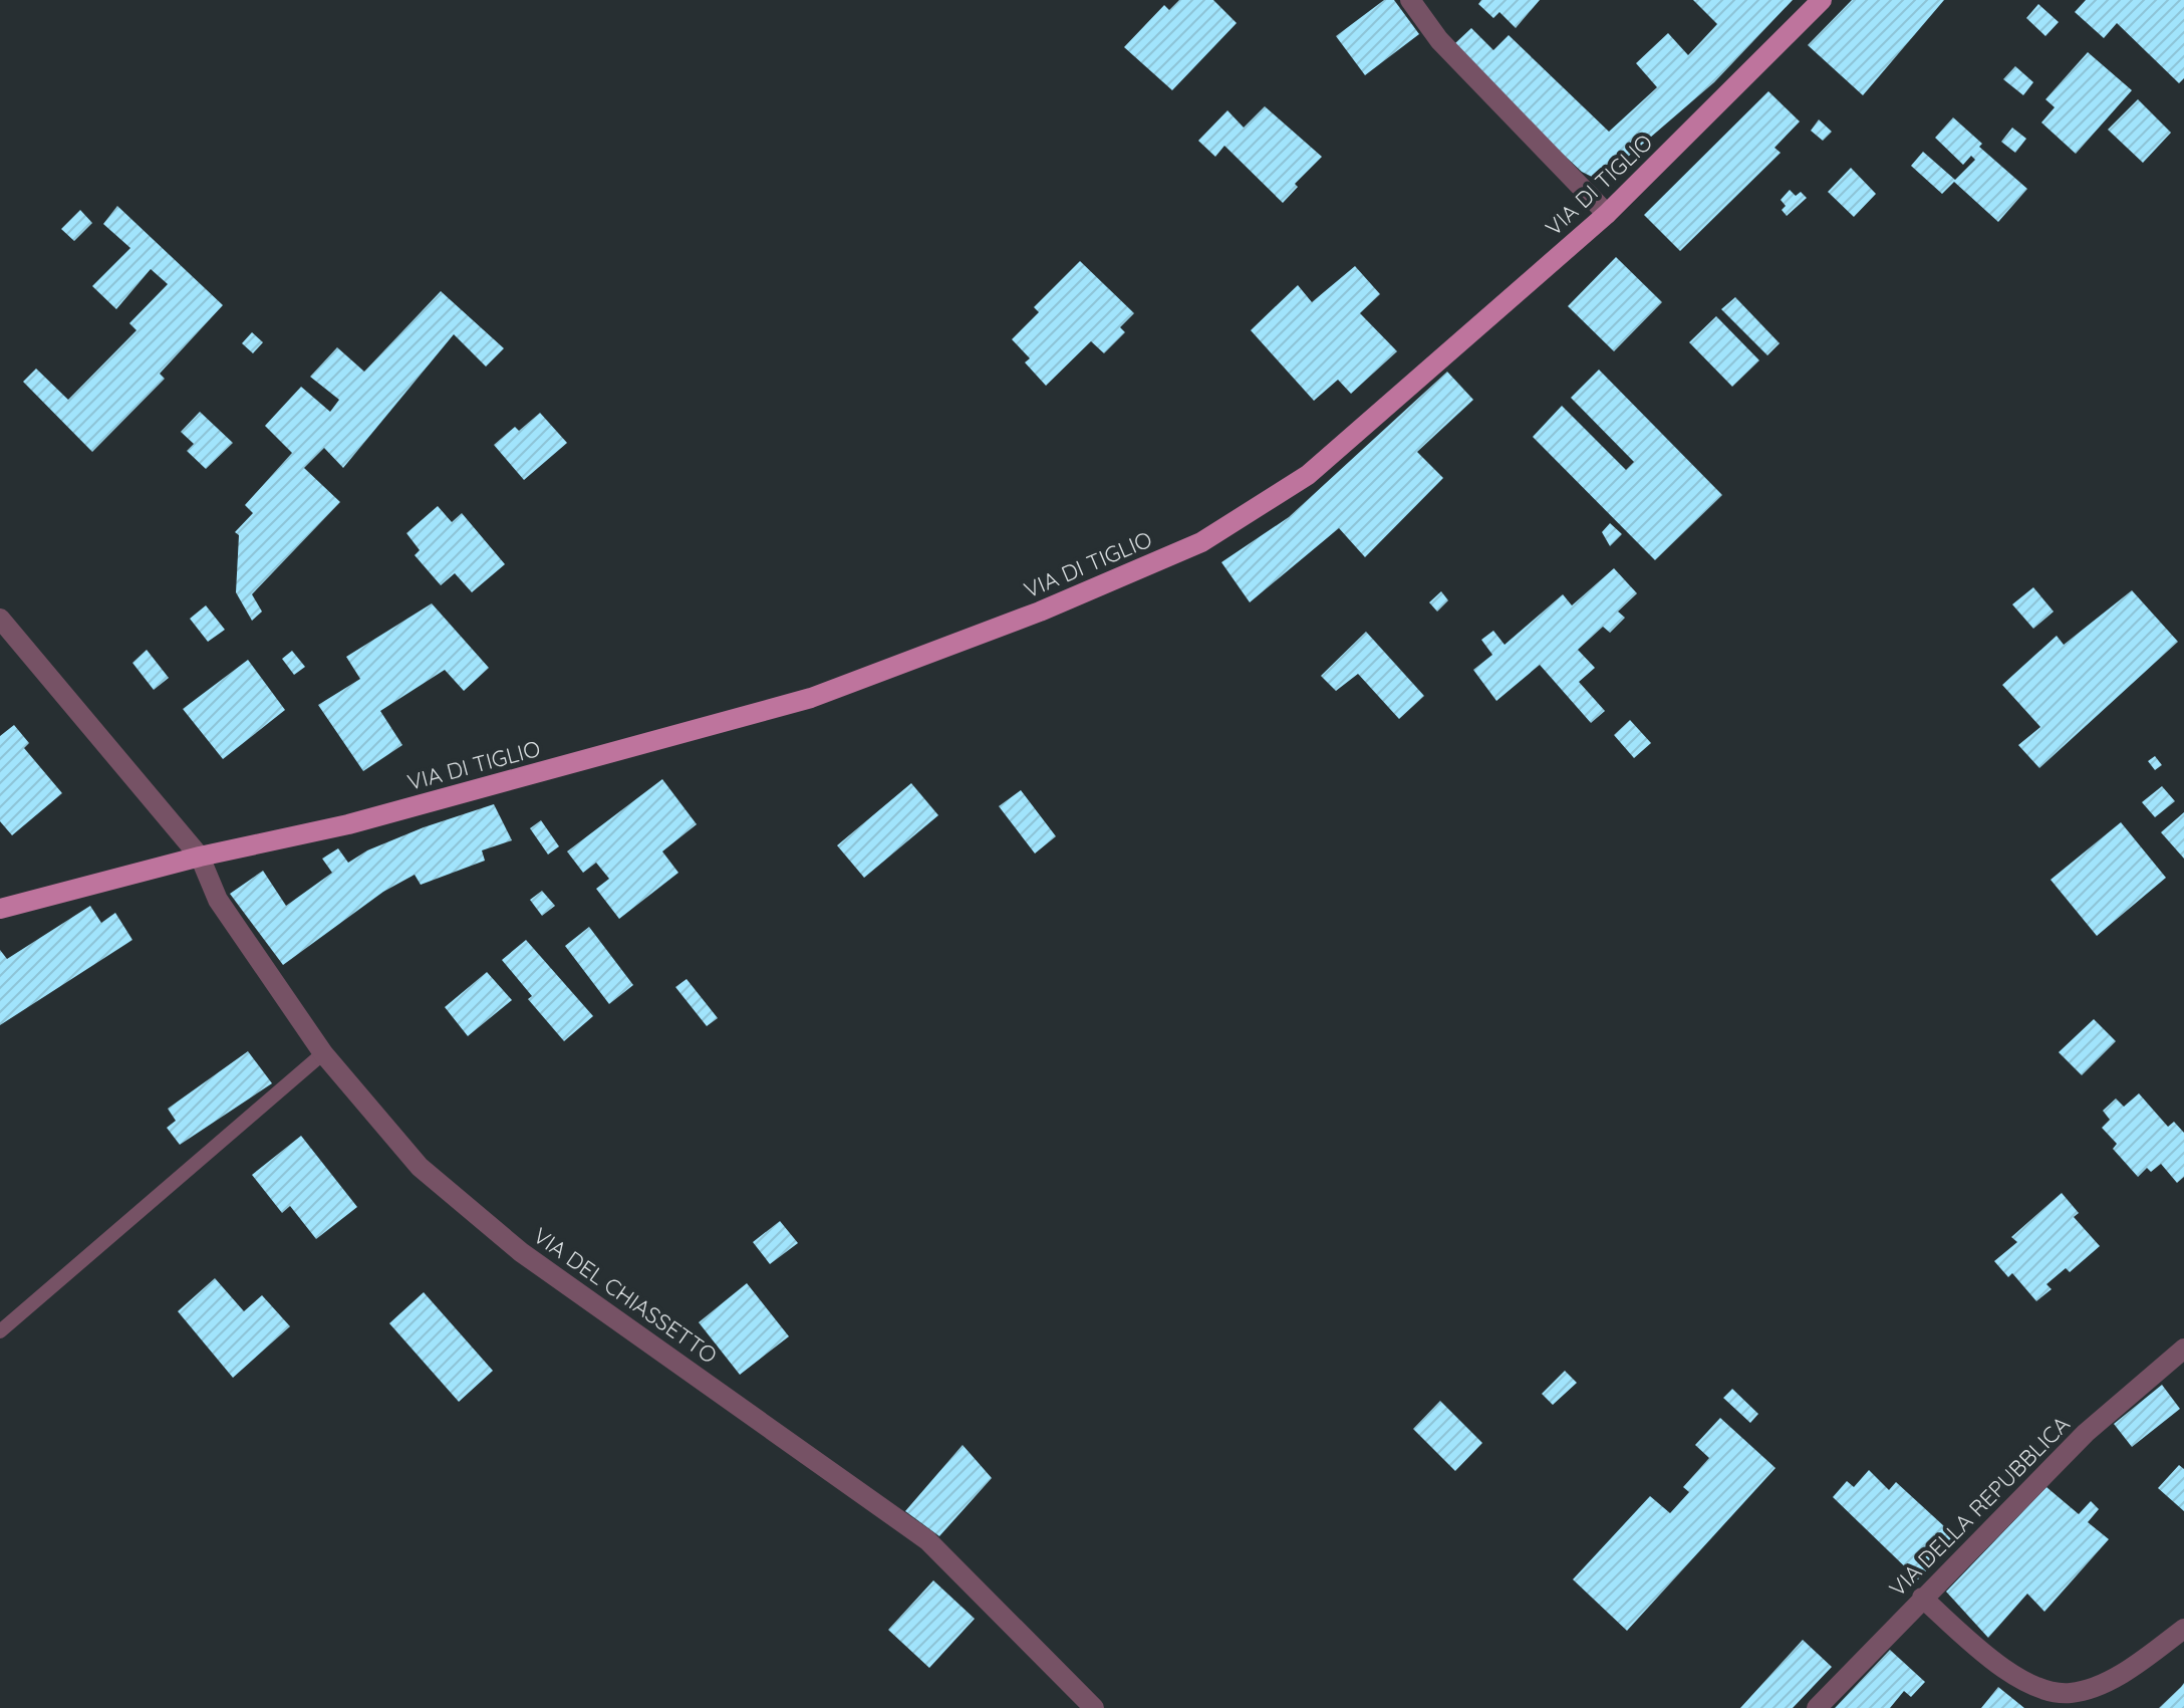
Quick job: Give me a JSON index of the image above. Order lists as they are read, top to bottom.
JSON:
{
  "streets": {
    "main road": ["VIA DI TIGLIO"],
    "street": ["VIA DEL CHIASSETTO", "VIA DELLA REPUBBLICA"]
  },
  "crossings": [
    ["VIA DI TIGLIO", "VIA DEL CHIASSETTO"]
  ]
}
